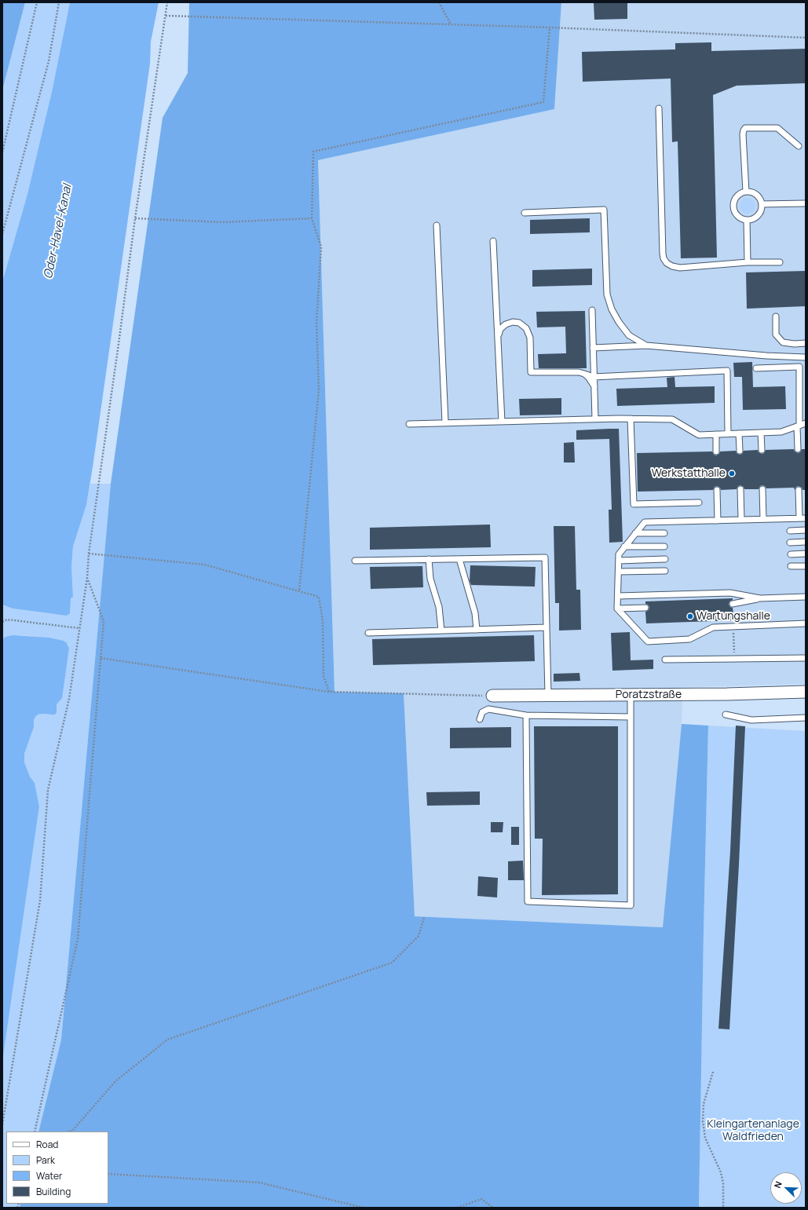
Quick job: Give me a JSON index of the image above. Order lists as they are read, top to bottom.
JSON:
{
  "streets": {
    "street": ["Poratzstraße"]
  },
  "water": ["Oder-Havel-Kanal"],
  "parks": ["Kleingartenanlage Waldfrieden"],
  "places": ["Werkstatthalle", "Wartungshalle"],
  "legend": [
    "Road",
    "Park",
    "Water",
    "Building"
  ],
  "north": "top left"
}
